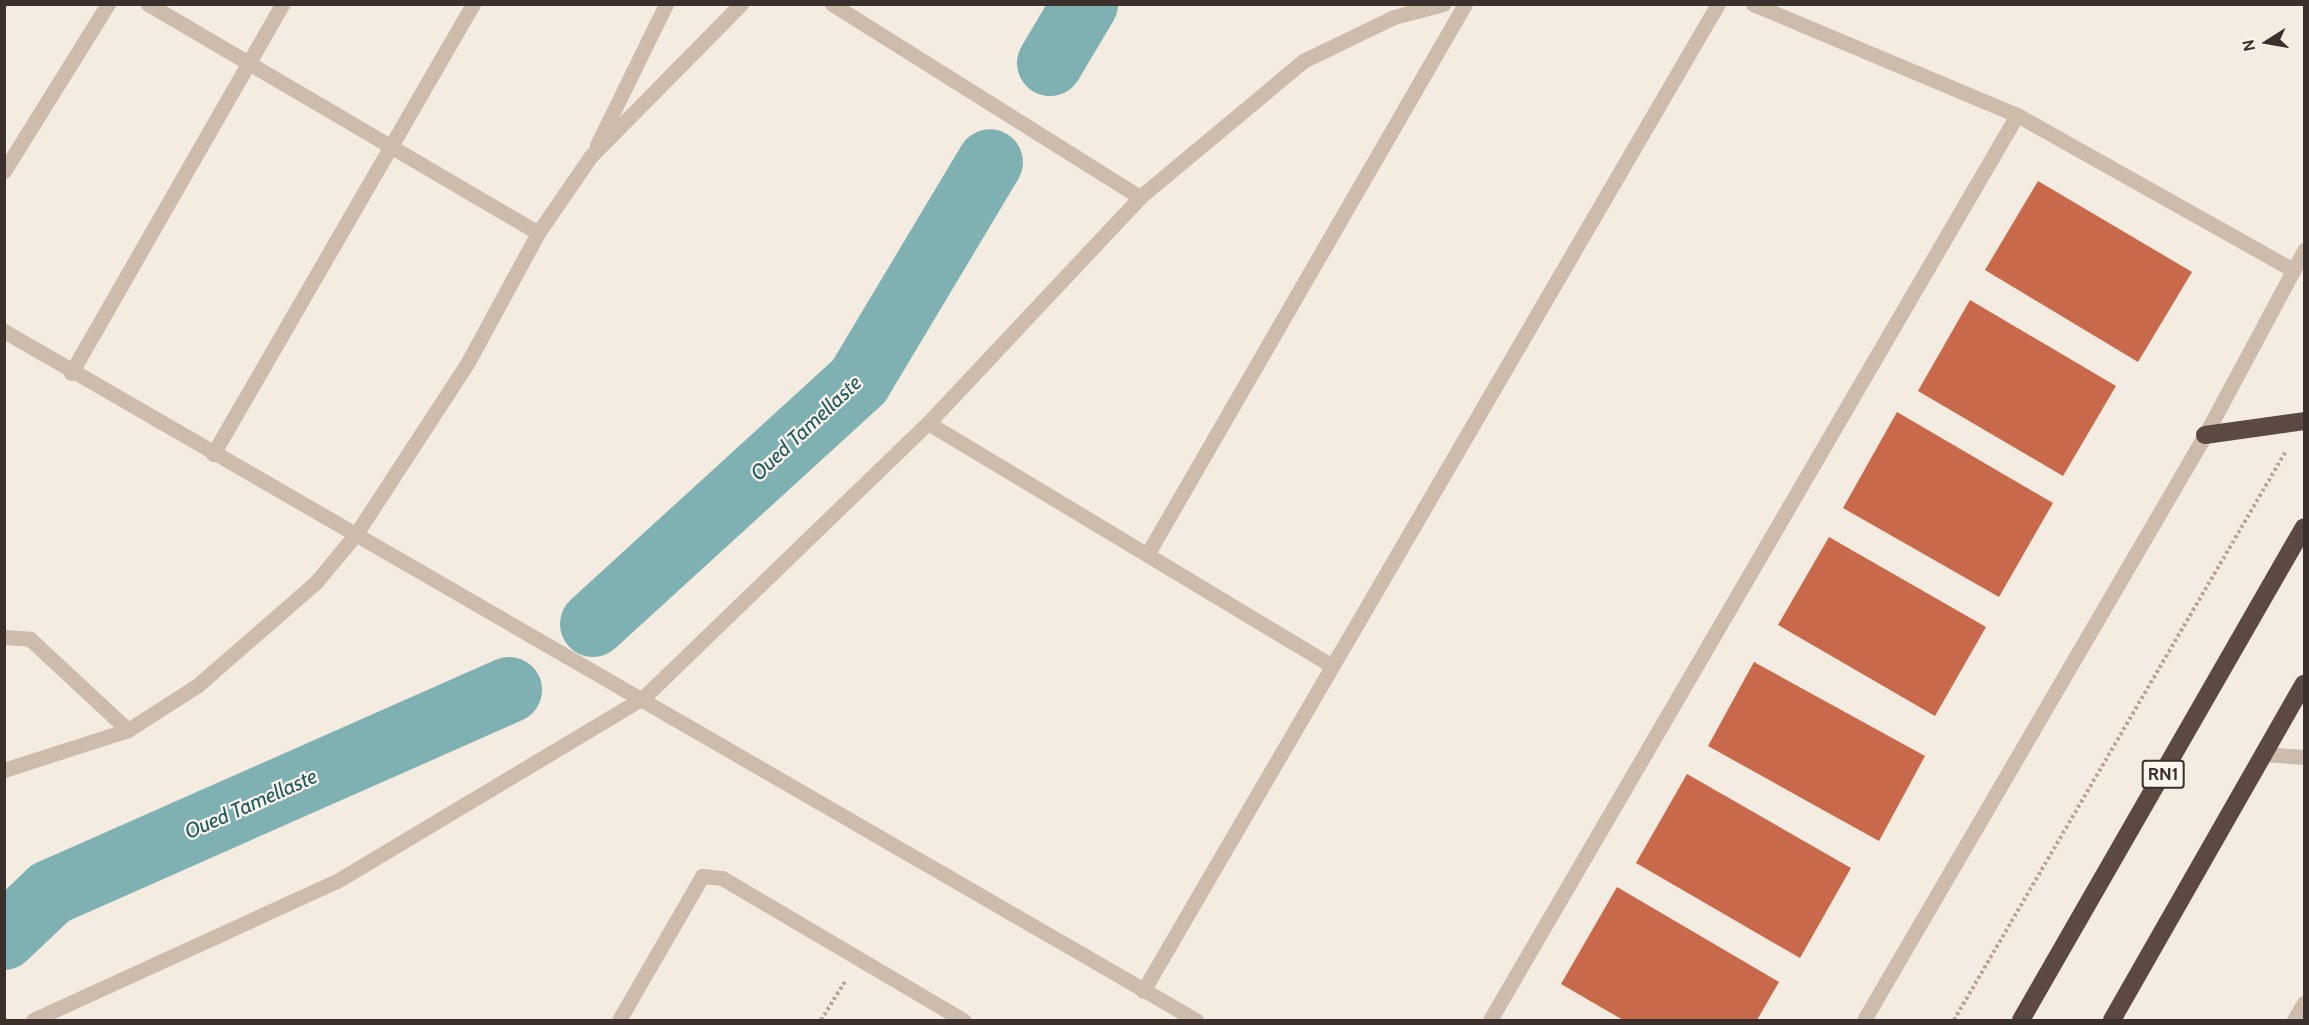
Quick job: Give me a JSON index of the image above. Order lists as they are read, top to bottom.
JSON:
{
  "streets": {
    "highway": ["RN1"]
  },
  "water": ["Oued Tamellaste"],
  "north": "left"
}
